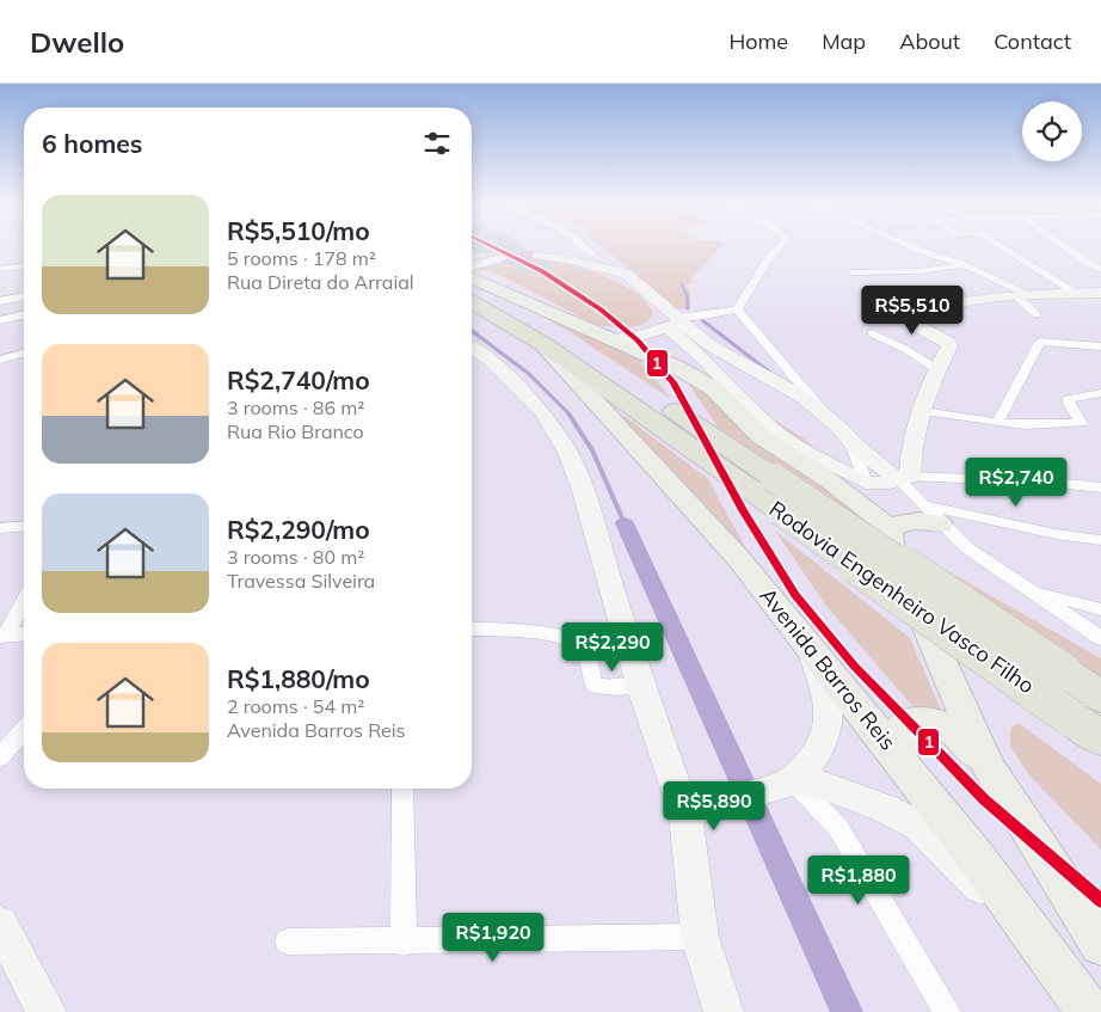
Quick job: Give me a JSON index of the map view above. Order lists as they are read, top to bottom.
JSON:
{
  "streets": {
    "highway": ["Rodovia Engenheiro Vasco Filho"],
    "main road": ["Avenida Barros Reis"]
  },
  "crossings": [
    ["Rodovia Engenheiro Vasco Filho", "Avenida Barros Reis"]
  ],
  "lines": ["transit line 1"],
  "page": {
    "header": "Dwello",
    "nav": [
      "Home",
      "Map",
      "About",
      "Contact"
    ],
    "heading": "6 homes",
    "list": [
      {
        "name": "R$5,510/mo",
        "note": "5 rooms · 178 m² · Rua Direta do Arraial"
      },
      {
        "name": "R$2,740/mo",
        "note": "3 rooms · 86 m² · Rua Rio Branco"
      },
      {
        "name": "R$2,290/mo",
        "note": "3 rooms · 80 m² · Travessa Silveira"
      },
      {
        "name": "R$1,880/mo",
        "note": "2 rooms · 54 m² · Avenida Barros Reis"
      }
    ],
    "price": [
      "R$5,510",
      "R$2,740",
      "R$2,290",
      "R$5,890",
      "R$1,880",
      "R$1,920"
    ]
  }
}
